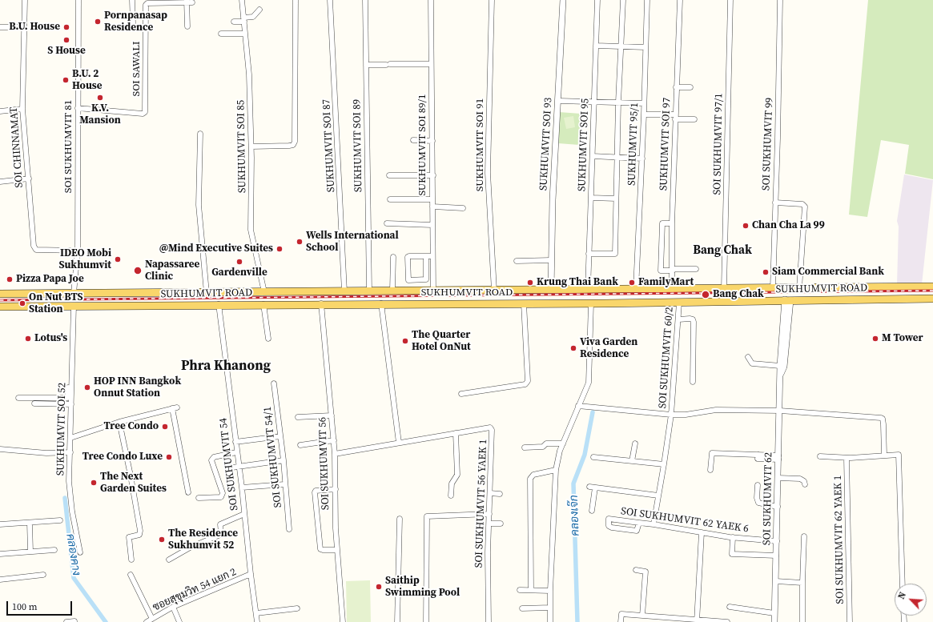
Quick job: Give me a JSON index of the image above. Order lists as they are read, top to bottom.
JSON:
{
  "streets": {
    "main road": ["SUKHUMVIT ROAD"],
    "street": [
      "SOI SAWALI",
      "SUKHUMVIT SOI 93",
      "SUKHUMVIT 95/1",
      "SUKHUMVIT SOI 97",
      "SOI SUKHUMVIT 97/1",
      "SOI SUKHUMVIT 99",
      "SUKHUMVIT SOI 89/1",
      "SUKHUMVIT SOI 91",
      "SUKHUMVIT SOI 95",
      "SUKHUMVIT SOI 87",
      "SUKHUMVIT SOI 89",
      "SOI SUKHUMVIT 81",
      "SUKHUMVIT SOI 85",
      "SOI CHINNAMAT",
      "SOI SUKHUMVIT 60/2",
      "SUKHUMVIT SOI 52",
      "SOI SUKHUMVIT 54/1",
      "SOI SUKHUMVIT 56",
      "SOI SUKHUMVIT 54",
      "SOI SUKHUMVIT 62",
      "SOI SUKHUMVIT 56 YAEK 1",
      "SOI SUKHUMVIT 62 YAEK 6",
      "SOI SUKHUMVIT 62 YAEK 1",
      "ซอยสุขุมวิท 54 แยก 2"
    ]
  },
  "crossings": [
    ["SOI SAWALI", "SOI SUKHUMVIT 81"],
    ["SUKHUMVIT SOI 93", "SUKHUMVIT ROAD"],
    ["SUKHUMVIT 95/1", "SUKHUMVIT ROAD"],
    ["SUKHUMVIT SOI 97", "SUKHUMVIT ROAD"],
    ["SOI SUKHUMVIT 97/1", "SUKHUMVIT ROAD"],
    ["SOI SUKHUMVIT 99", "SUKHUMVIT ROAD"],
    ["SUKHUMVIT SOI 89/1", "SUKHUMVIT ROAD"],
    ["SUKHUMVIT SOI 91", "SUKHUMVIT ROAD"],
    ["SUKHUMVIT SOI 95", "SUKHUMVIT ROAD"],
    ["SUKHUMVIT SOI 87", "SUKHUMVIT ROAD"],
    ["SUKHUMVIT SOI 89", "SUKHUMVIT ROAD"],
    ["SOI SUKHUMVIT 81", "SOI CHINNAMAT"],
    ["SOI SUKHUMVIT 81", "SUKHUMVIT ROAD"],
    ["SUKHUMVIT SOI 85", "SUKHUMVIT ROAD"],
    ["SUKHUMVIT ROAD", "SOI SUKHUMVIT 60/2"],
    ["SUKHUMVIT ROAD", "SUKHUMVIT SOI 52"],
    ["SUKHUMVIT ROAD", "SOI SUKHUMVIT 56"],
    ["SUKHUMVIT ROAD", "SOI SUKHUMVIT 54"],
    ["SUKHUMVIT ROAD", "SOI SUKHUMVIT 62"],
    ["SOI SUKHUMVIT 60/2", "SOI SUKHUMVIT 62 YAEK 6"],
    ["SOI SUKHUMVIT 56", "SOI SUKHUMVIT 56 YAEK 1"],
    ["SOI SUKHUMVIT 54", "ซอยสุขุมวิท 54 แยก 2"],
    ["SOI SUKHUMVIT 62", "SOI SUKHUMVIT 62 YAEK 6"]
  ],
  "districts": ["Bang Chak", "Phra Khanong"],
  "water": ["คลองเจ๊ก", "คลองคาง"],
  "places": [
    "Pornpanasap Residence",
    "B.U. House",
    "S House",
    "B.U. 2 House",
    "K.V. Mansion",
    "Chan Cha La 99",
    "Wells International School",
    "@Mind Executive Suites",
    "IDEO Mobi Sukhumvit",
    "Gardenville",
    "Napassaree Clinic",
    "Siam Commercial Bank",
    "Pizza Papa Joe",
    "Krung Thai Bank",
    "FamilyMart",
    "Bang Chak",
    "On Nut BTS Station",
    "Lotus's",
    "M Tower",
    "The Quarter Hotel OnNut",
    "Viva Garden Residence",
    "HOP INN Bangkok Onnut Station",
    "Tree Condo",
    "Tree Condo Luxe",
    "The Next Garden Suites",
    "The Residence Sukhumvit 52",
    "Saithip Swimming Pool"
  ],
  "scale_bar": "100 m",
  "north": "top left"
}
